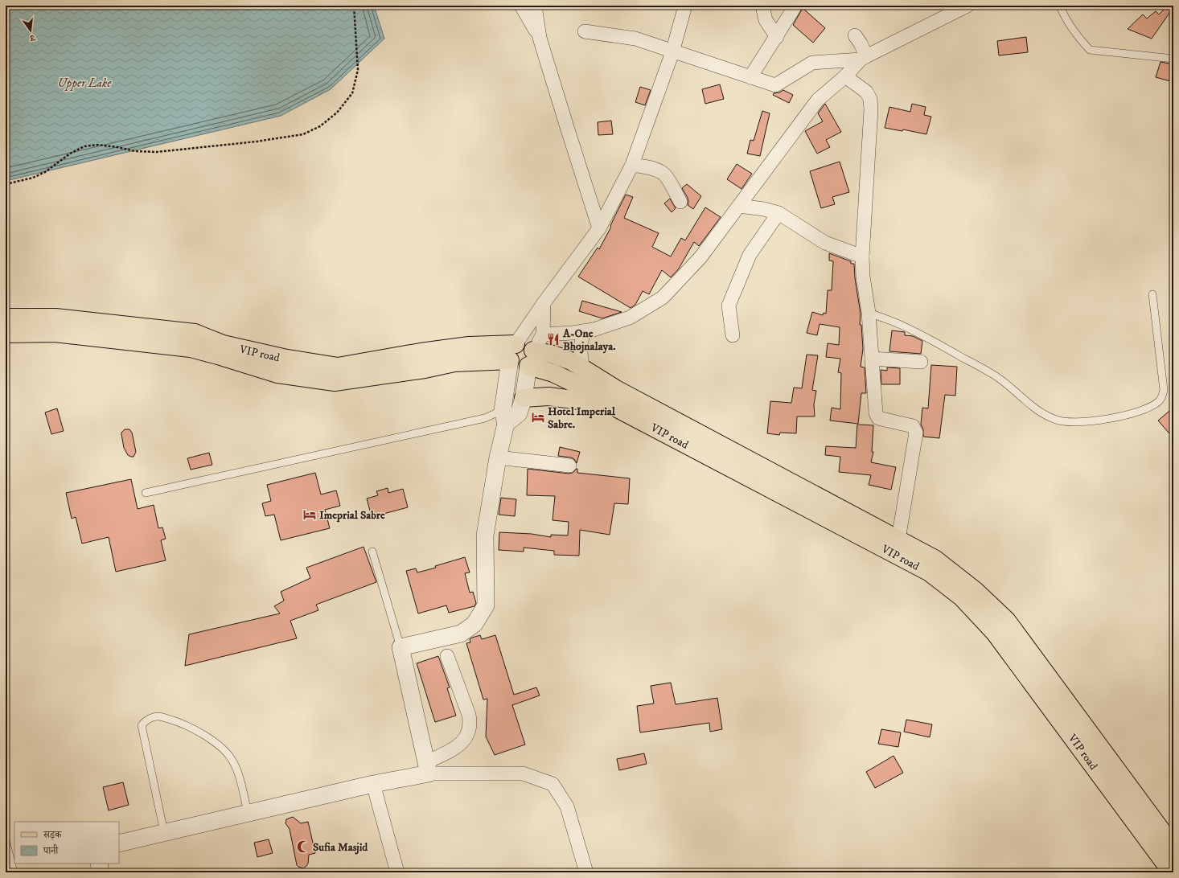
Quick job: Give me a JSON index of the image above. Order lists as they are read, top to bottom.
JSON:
{
  "streets": {
    "main road": ["VIP road"]
  },
  "water": ["Upper Lake"],
  "places": {
    "restaurant": ["A-One Bhojnalaya."],
    "hotel": ["Hotel Imperial Sabre.", "Imeprial Sabre"],
    "mosque": ["Sufia Masjid"]
  },
  "legend": ["सड़क", "पानी"],
  "north": "bottom"
}
